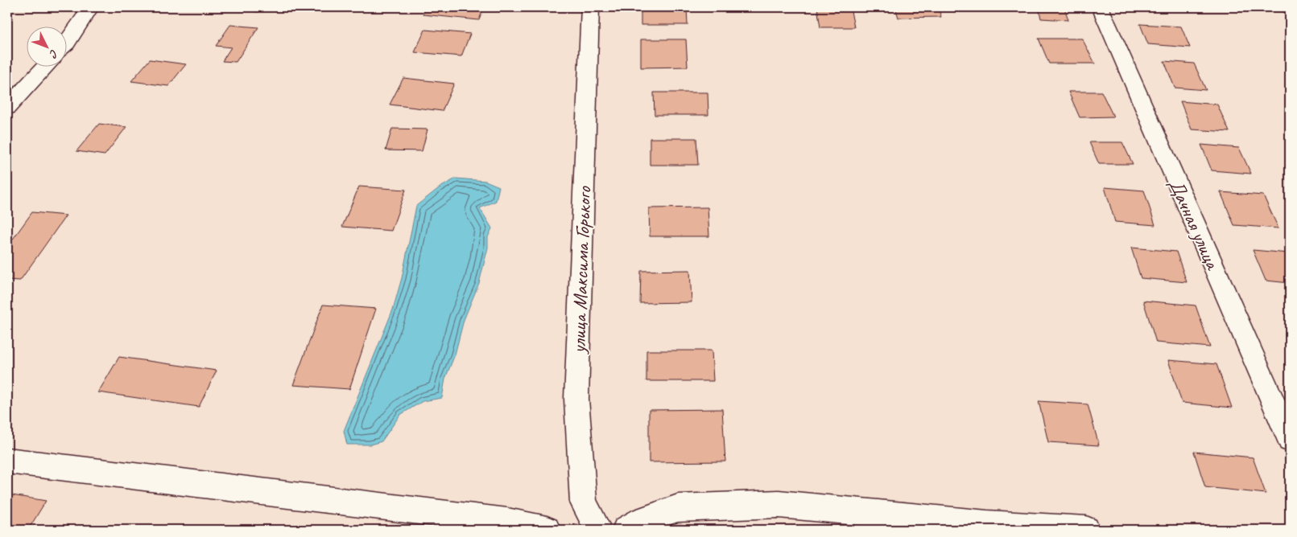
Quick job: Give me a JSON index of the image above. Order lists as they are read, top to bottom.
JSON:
{
  "streets": {
    "street": ["Дачная улица", "улица Максима Горького"]
  },
  "north": "bottom right"
}
